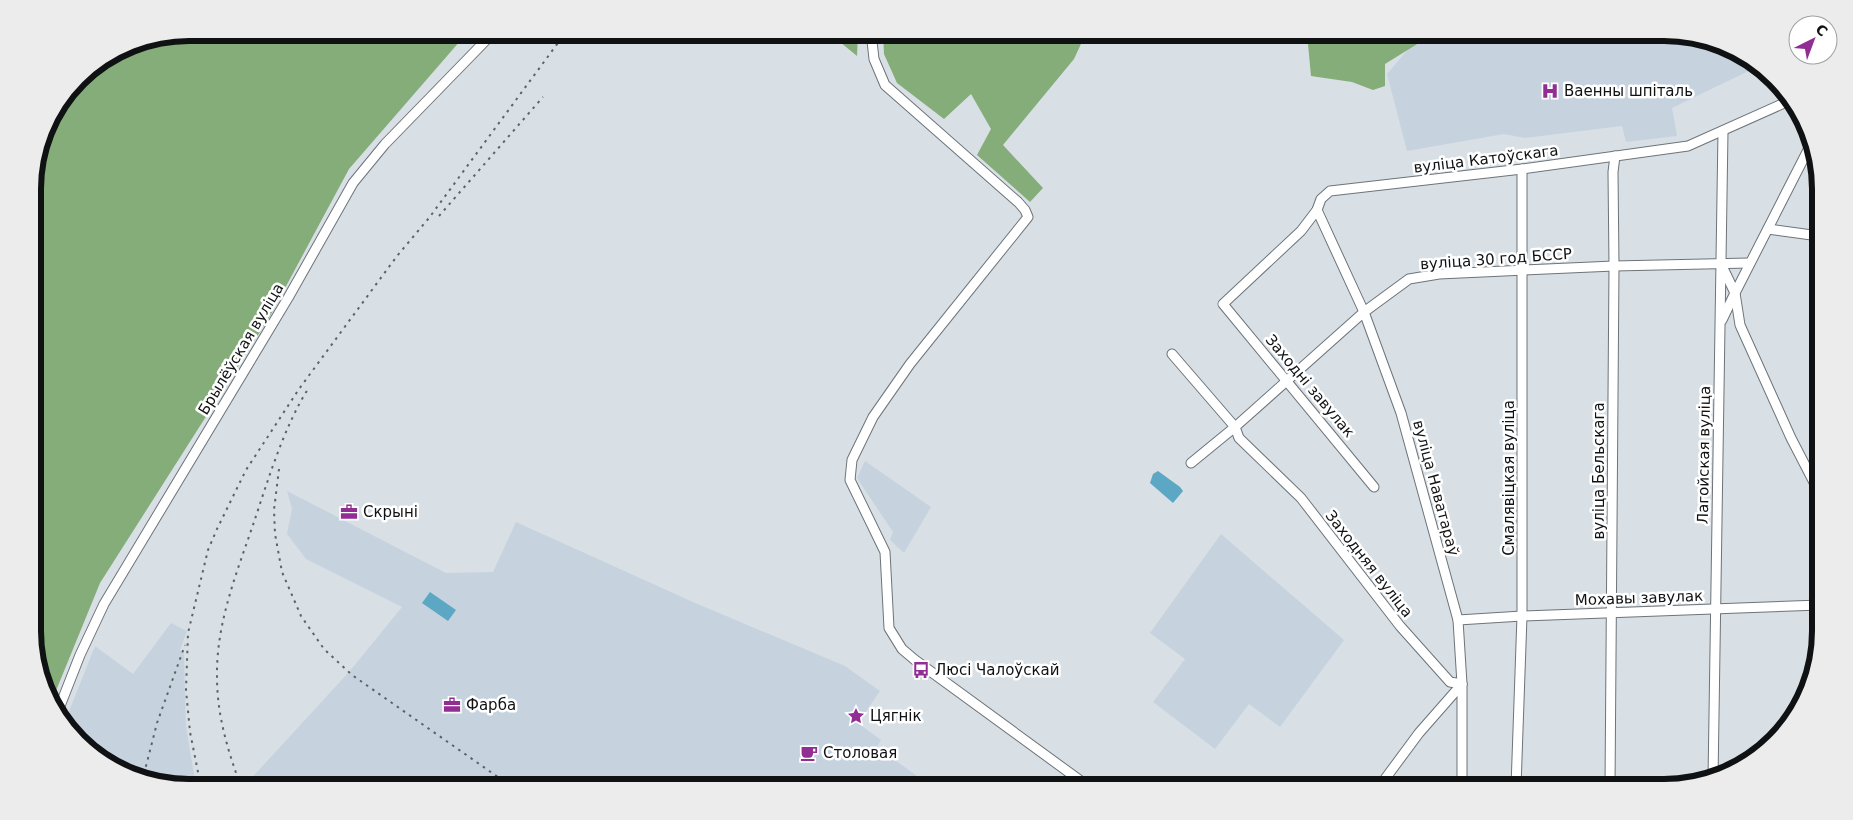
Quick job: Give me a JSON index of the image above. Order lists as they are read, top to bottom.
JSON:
{
  "streets": {
    "street": [
      "вуліца Катоўскага",
      "вуліца 30 год БССР",
      "Брылёўская вуліца",
      "Заходні завулак",
      "Лагойская вуліца",
      "вуліца Бельскага",
      "Смалявіцкая вуліца",
      "вуліца Наватараў",
      "Заходняя вуліца",
      "Мохавы завулак"
    ]
  },
  "crossings": [
    ["вуліца Катоўскага", "Заходні завулак"],
    ["вуліца Катоўскага", "Лагойская вуліца"],
    ["вуліца Катоўскага", "вуліца Бельскага"],
    ["вуліца Катоўскага", "Смалявіцкая вуліца"],
    ["вуліца Катоўскага", "вуліца Наватараў"],
    ["вуліца 30 год БССР", "Заходні завулак"],
    ["вуліца 30 год БССР", "Лагойская вуліца"],
    ["вуліца 30 год БССР", "вуліца Бельскага"],
    ["вуліца 30 год БССР", "Смалявіцкая вуліца"],
    ["вуліца 30 год БССР", "вуліца Наватараў"],
    ["вуліца 30 год БССР", "Заходняя вуліца"],
    ["Лагойская вуліца", "Мохавы завулак"],
    ["вуліца Бельскага", "Мохавы завулак"],
    ["Смалявіцкая вуліца", "Мохавы завулак"],
    ["вуліца Наватараў", "Заходняя вуліца"],
    ["вуліца Наватараў", "Мохавы завулак"]
  ],
  "places": {
    "hospital": ["Ваенны шпіталь"],
    "office": ["Скрыні", "Фарба"],
    "bus stop": ["Люсі Чалоўскай"],
    "place": ["Цягнік"],
    "cafe": ["Столовая"]
  },
  "north": "top right"
}
